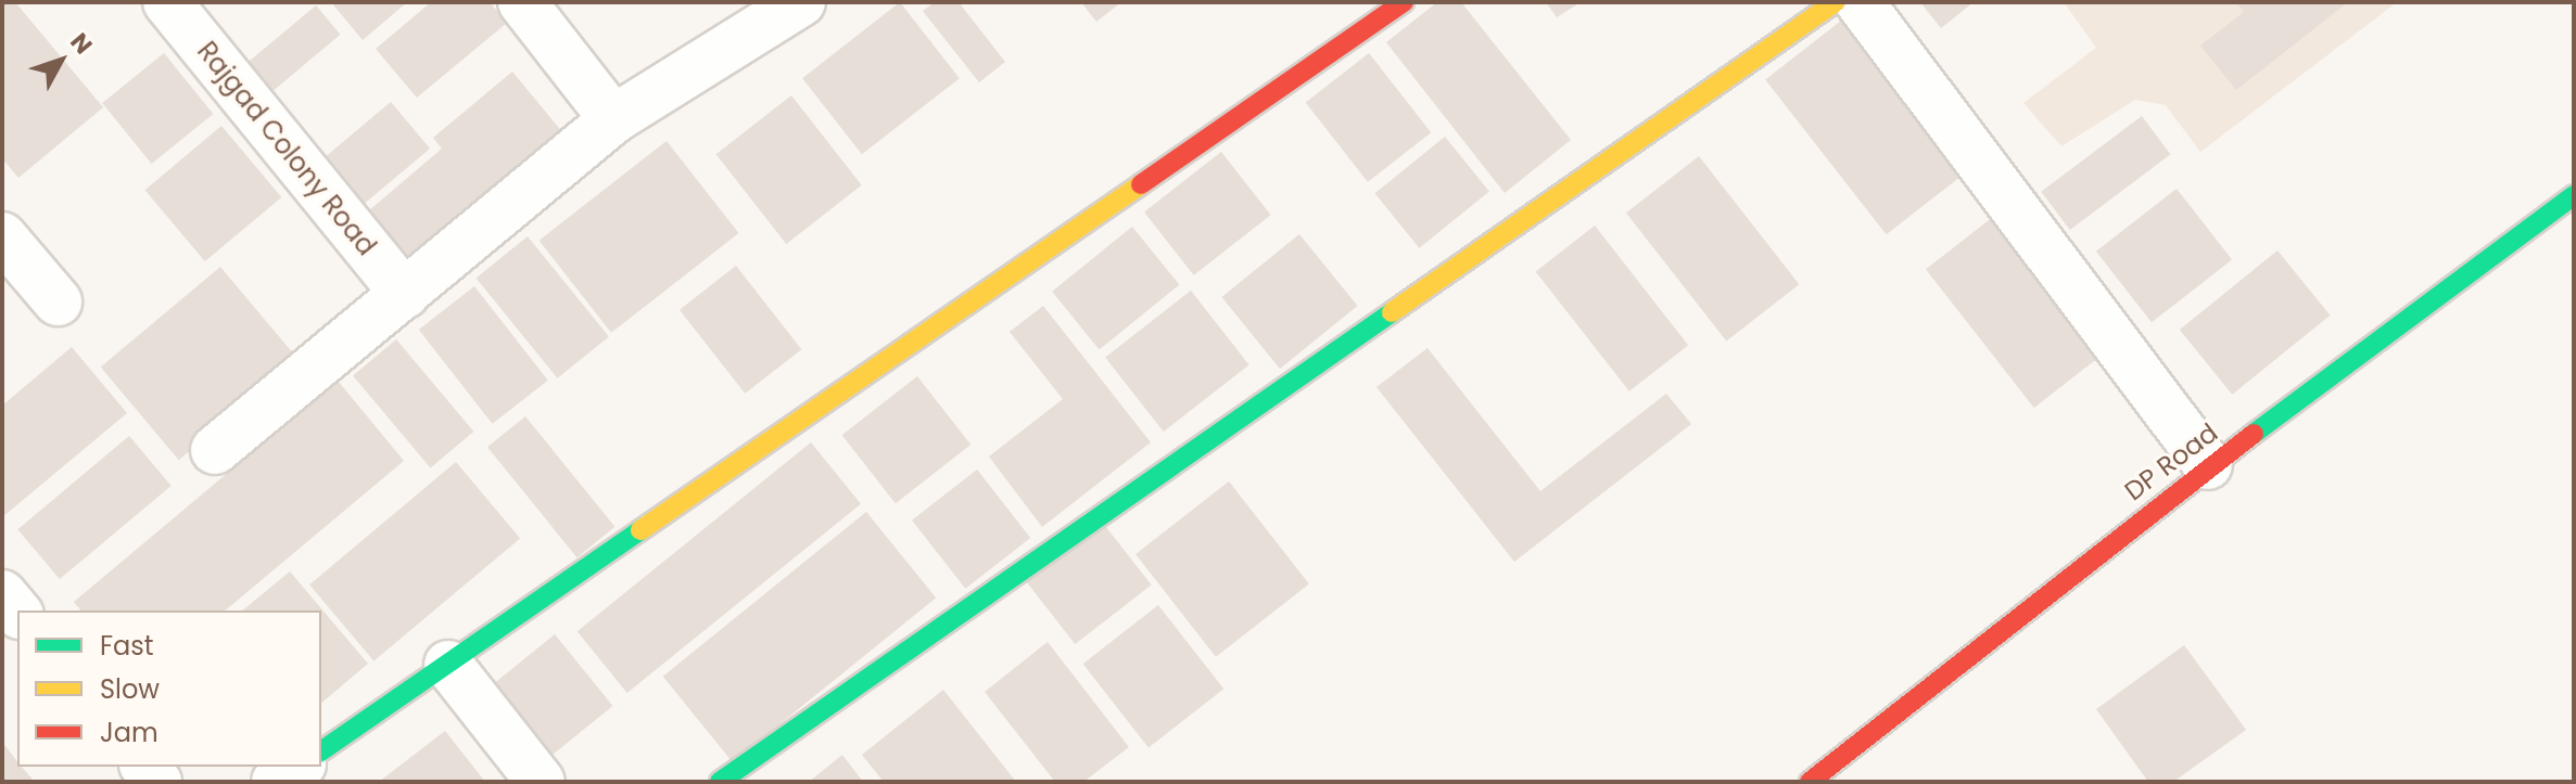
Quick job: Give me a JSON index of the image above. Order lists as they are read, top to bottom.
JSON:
{
  "streets": {
    "street": ["Rajgad Colony Road", "DP Road"]
  },
  "legend": ["Fast", "Slow", "Jam"],
  "north": "top right"
}
